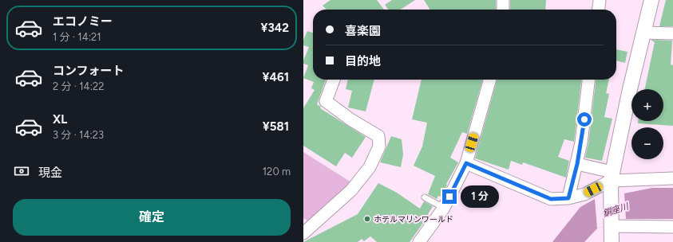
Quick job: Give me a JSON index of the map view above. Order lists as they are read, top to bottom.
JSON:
{
  "water": ["銅座川"],
  "places": ["ホテルマリンワールド"],
  "page": {
    "list": [
      {
        "name": "エコノミー",
        "note": "1 分 · 14:21",
        "value": "¥342"
      },
      {
        "name": "コンフォート",
        "note": "2 分 · 14:22",
        "value": "¥461"
      },
      {
        "name": "XL",
        "note": "3 分 · 14:23",
        "value": "¥581"
      }
    ],
    "banner": ["喜楽園", "目的地"],
    "map_buttons": ["+", "−"],
    "pay": ["現金", "120 m"],
    "bubble": "1 分",
    "buttons": "確定"
  }
}
